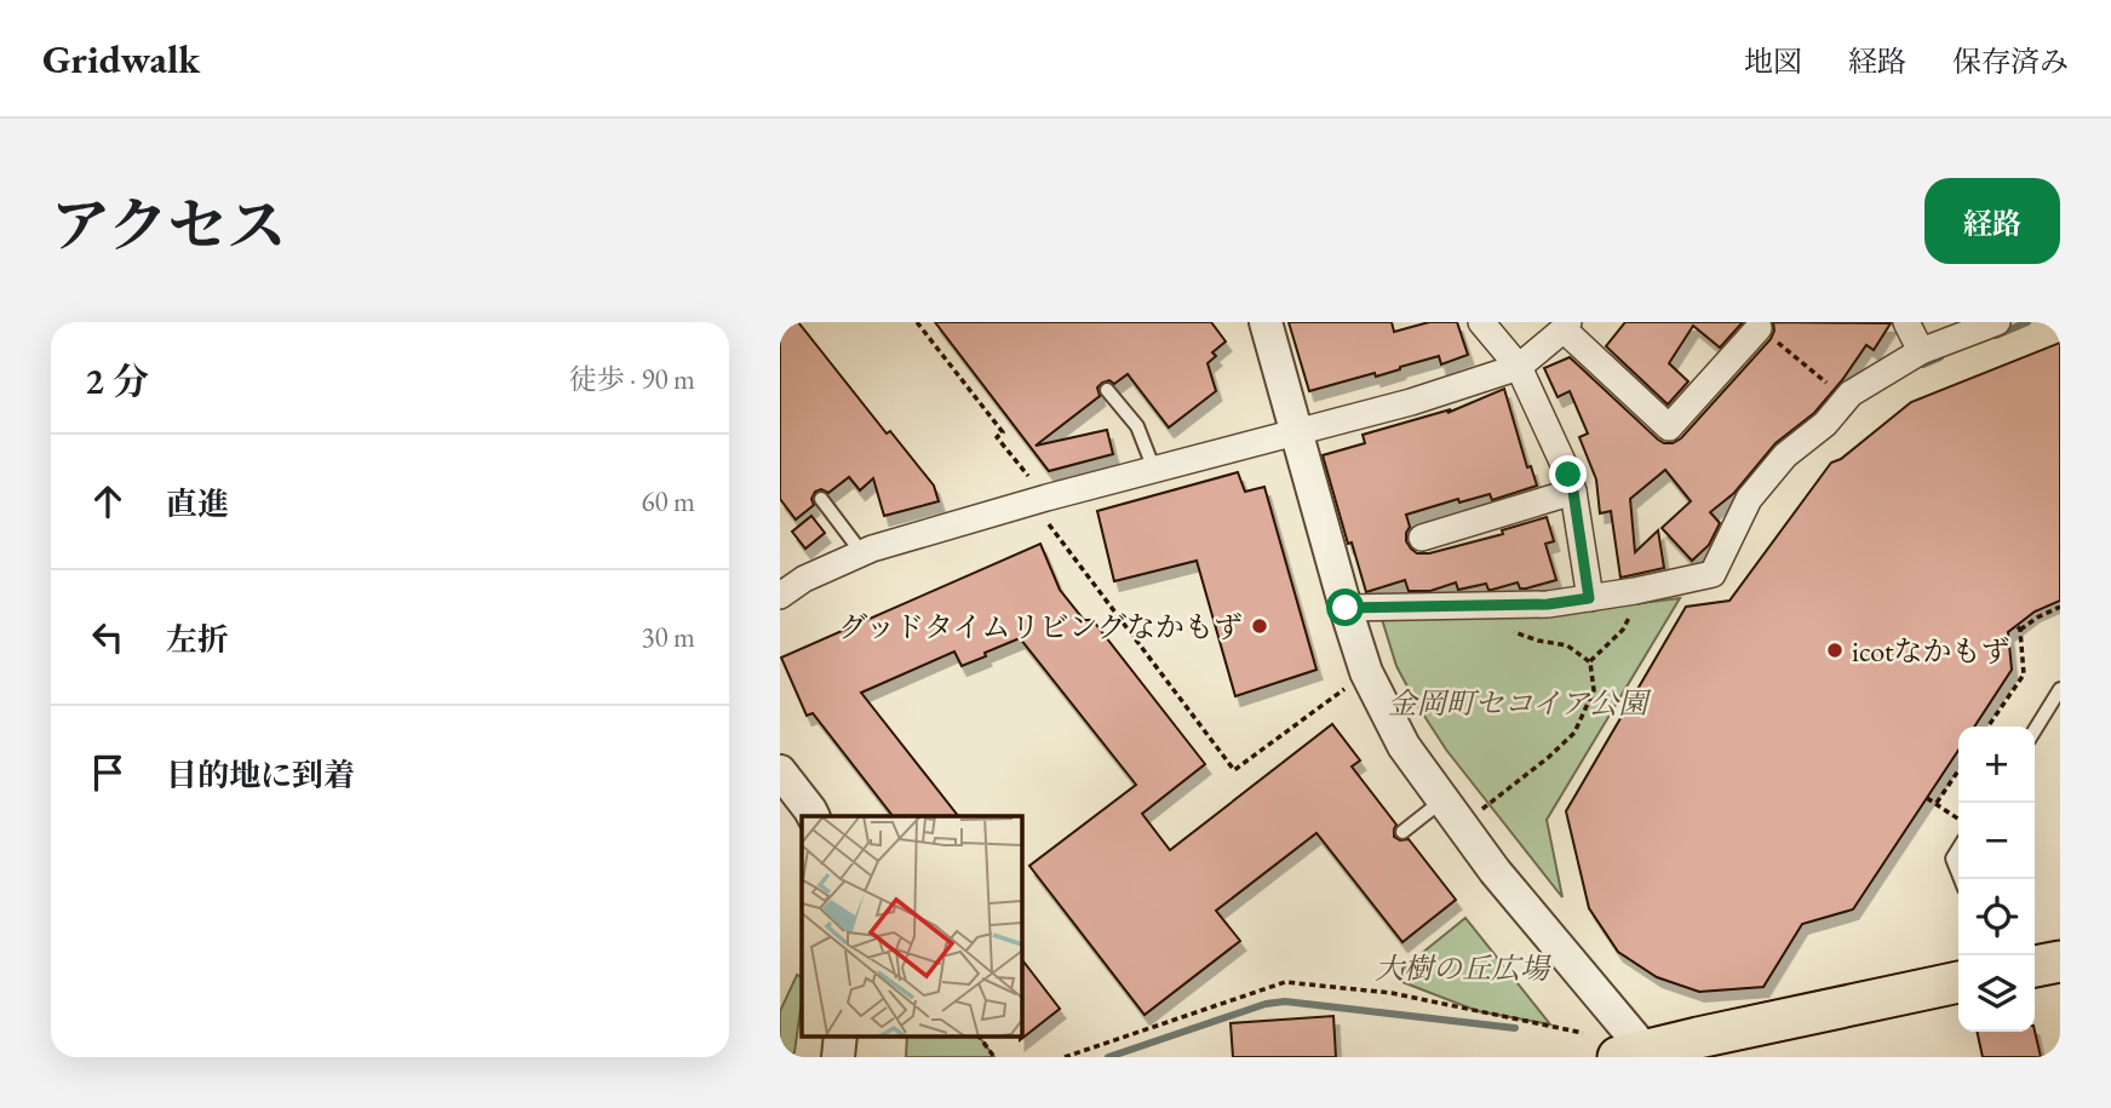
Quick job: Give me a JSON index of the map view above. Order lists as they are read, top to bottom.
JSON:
{
  "parks": ["金岡町セコイア公園", "大樹の丘広場"],
  "places": ["グッドタイムリビングなかもず", "icotなかもず"],
  "page": {
    "header": "Gridwalk",
    "nav": ["地図", "経路", "保存済み"],
    "title": "アクセス",
    "buttons": "経路",
    "heading": ["2 分", "徒歩 · 90 m"],
    "list": [
      ["直進", "60 m"],
      ["左折", "30 m"],
      "目的地に到着"
    ],
    "map_buttons": ["+", "−"]
  }
}
